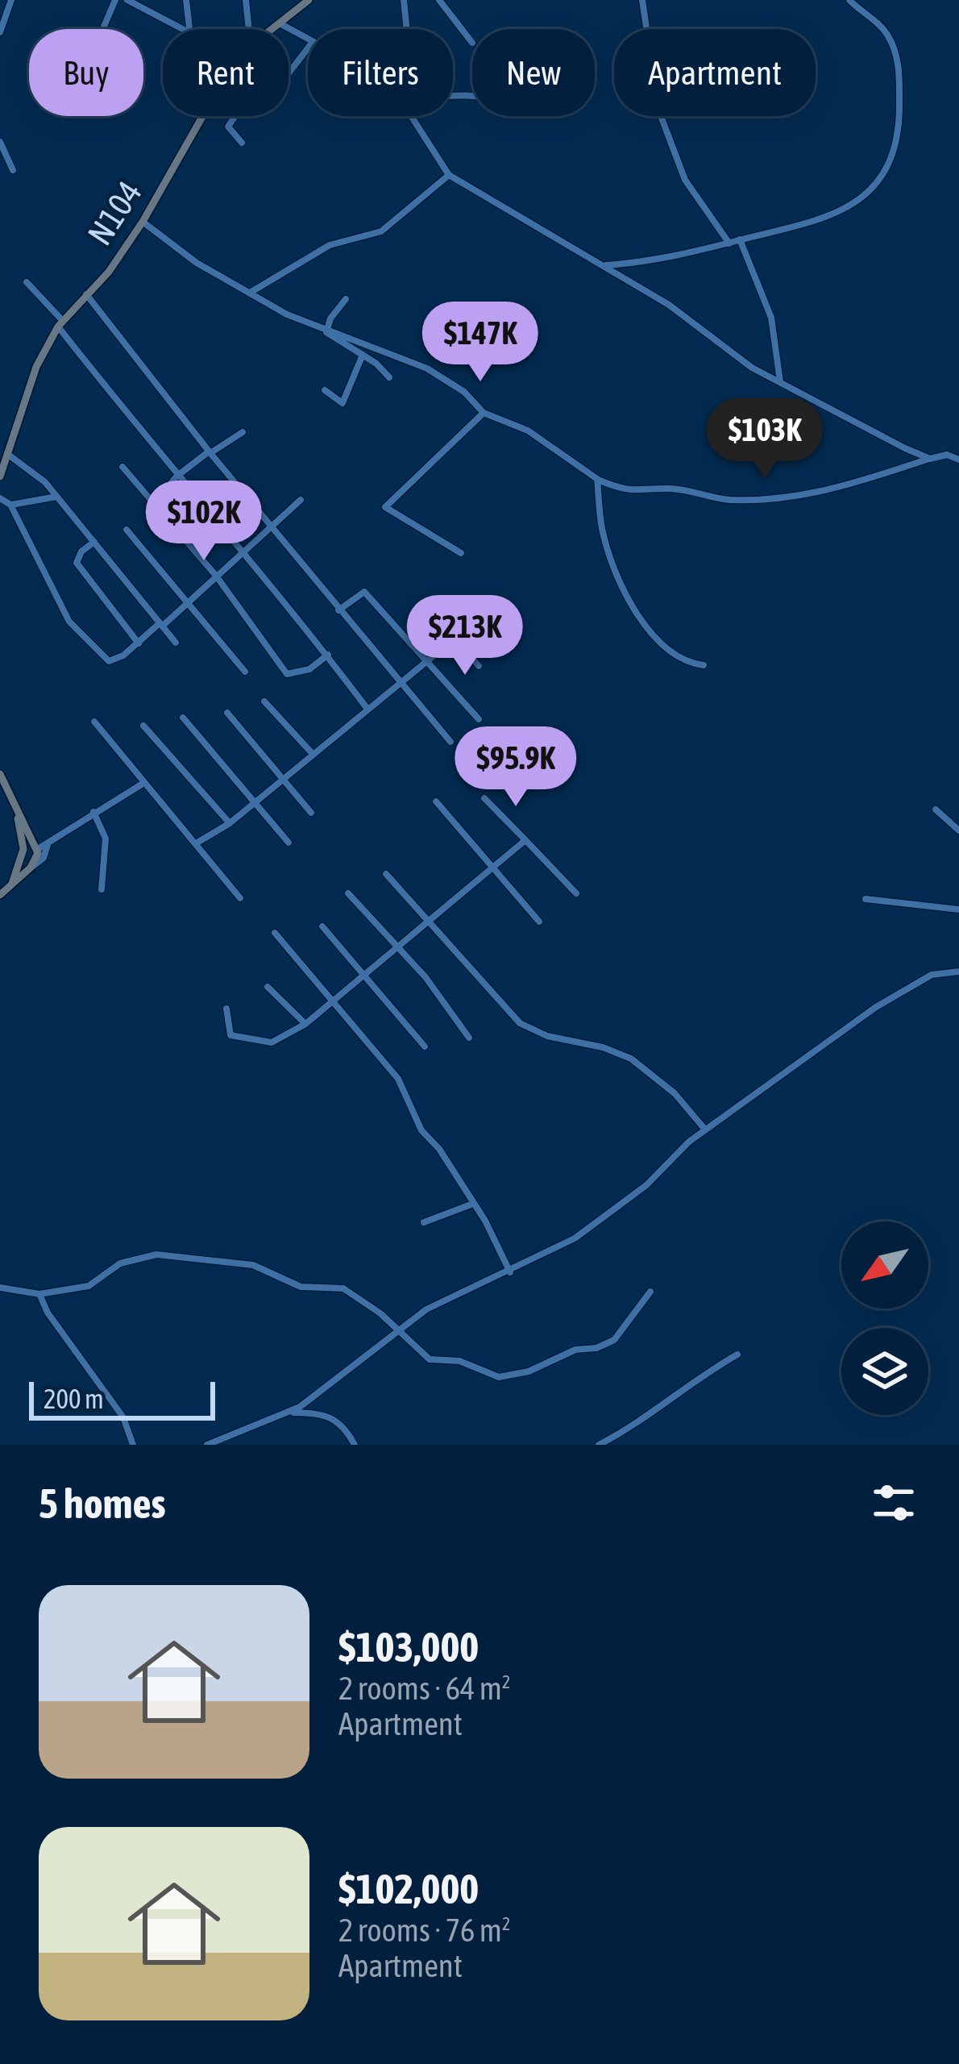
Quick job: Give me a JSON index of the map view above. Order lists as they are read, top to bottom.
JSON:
{
  "streets": {
    "street": ["N104"]
  },
  "scale_bar": "200 m",
  "north": "bottom left",
  "page": {
    "chip": [
      "Buy",
      "Rent",
      "Filters",
      "New",
      "Apartment"
    ],
    "price": [
      "$147K",
      "$103K",
      "$102K",
      "$213K",
      "$95.9K"
    ],
    "scale": "200 m",
    "heading": "5 homes",
    "list": [
      {
        "name": "$103,000",
        "note": "2 rooms · 64 m² · Apartment"
      },
      {
        "name": "$102,000",
        "note": "2 rooms · 76 m² · Apartment"
      }
    ]
  }
}
